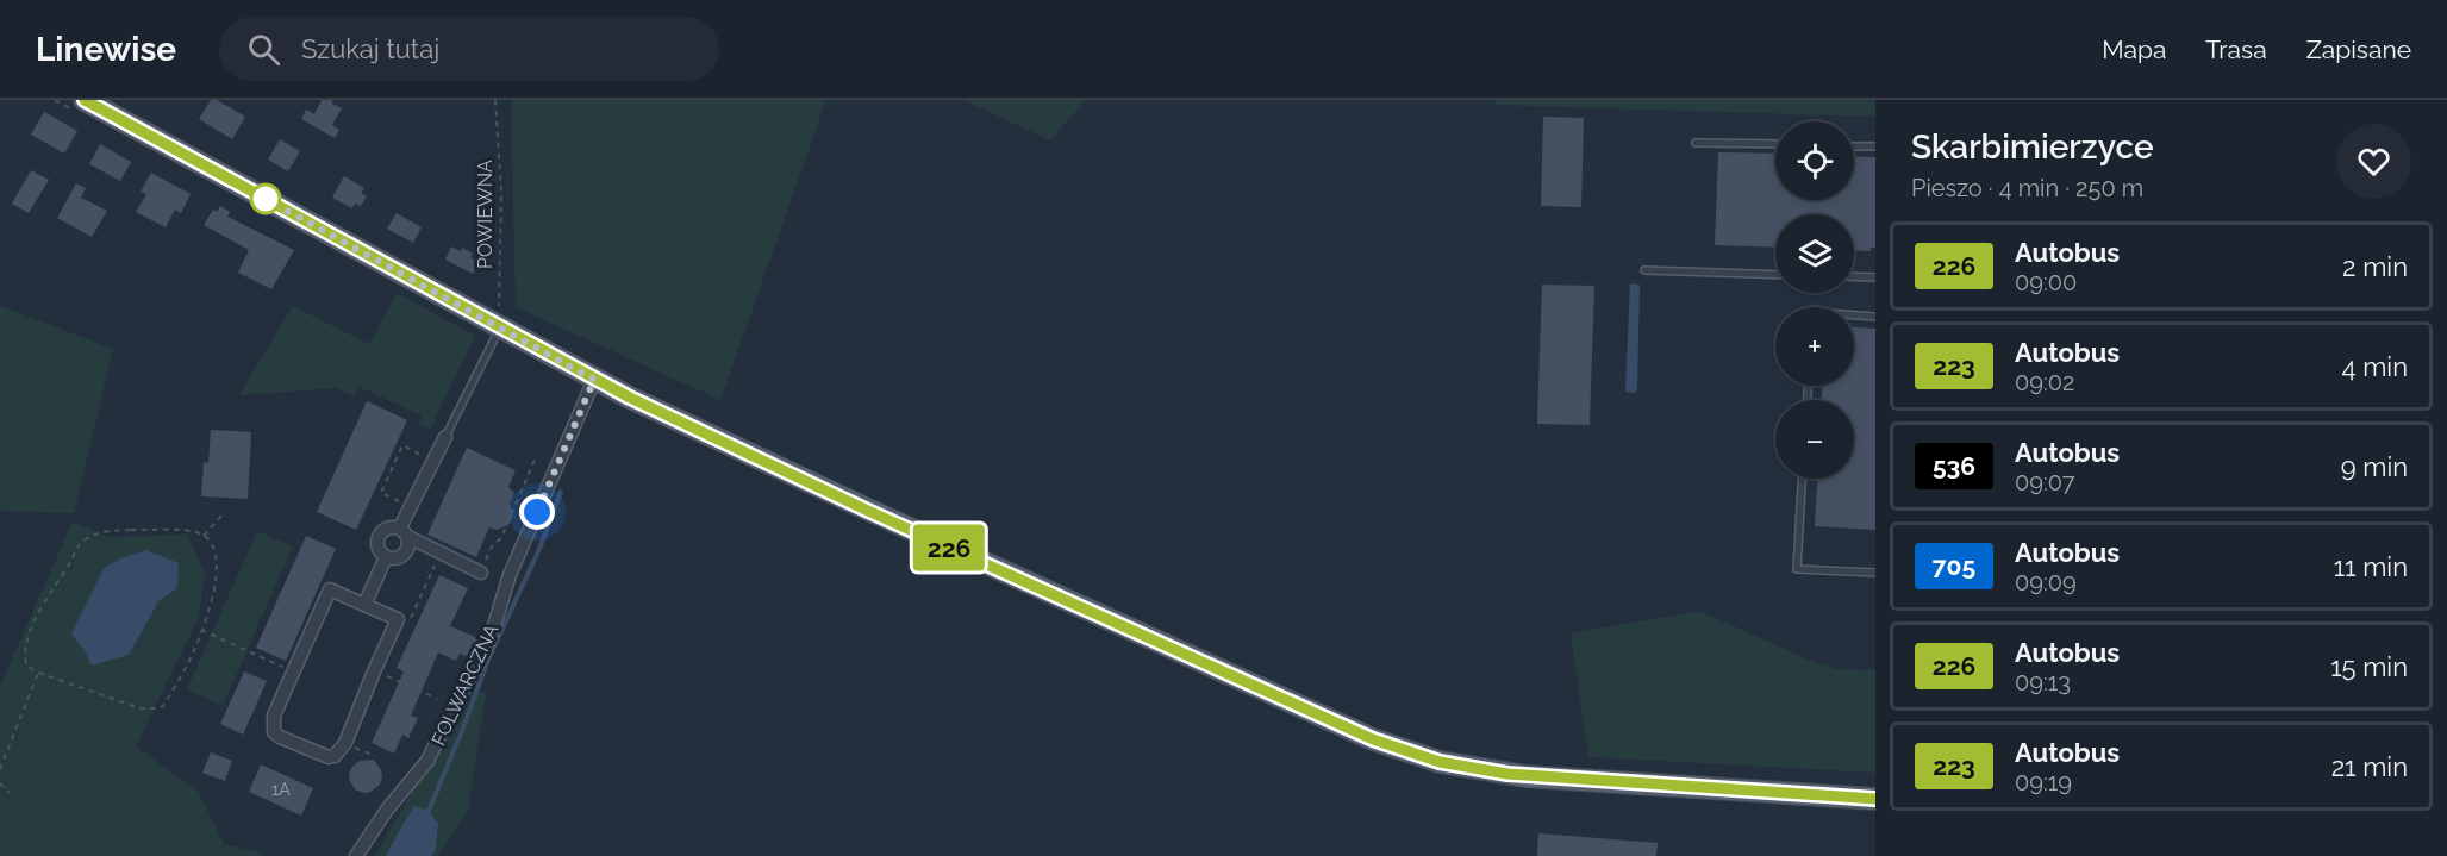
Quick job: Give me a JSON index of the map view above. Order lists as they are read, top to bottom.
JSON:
{
  "streets": {
    "street": ["FOLWARCZNA"],
    "path": ["POWIEWNA"]
  },
  "lines": ["bus line 226"],
  "house_numbers": ["1A"],
  "page": {
    "header": "Linewise",
    "search": "Szukaj tutaj",
    "nav": ["Mapa", "Trasa", "Zapisane"],
    "on_map": "226",
    "heading": ["Skarbimierzyce", "Pieszo · 4 min · 250 m"],
    "map_buttons": ["+", "−"],
    "list": [
      {
        "mark": "226",
        "name": "Autobus",
        "note": "09:00",
        "value": "2 min"
      },
      {
        "mark": "223",
        "name": "Autobus",
        "note": "09:02",
        "value": "4 min"
      },
      {
        "mark": "536",
        "name": "Autobus",
        "note": "09:07",
        "value": "9 min"
      },
      {
        "mark": "705",
        "name": "Autobus",
        "note": "09:09",
        "value": "11 min"
      },
      {
        "mark": "226",
        "name": "Autobus",
        "note": "09:13",
        "value": "15 min"
      },
      {
        "mark": "223",
        "name": "Autobus",
        "note": "09:19",
        "value": "21 min"
      }
    ]
  }
}
